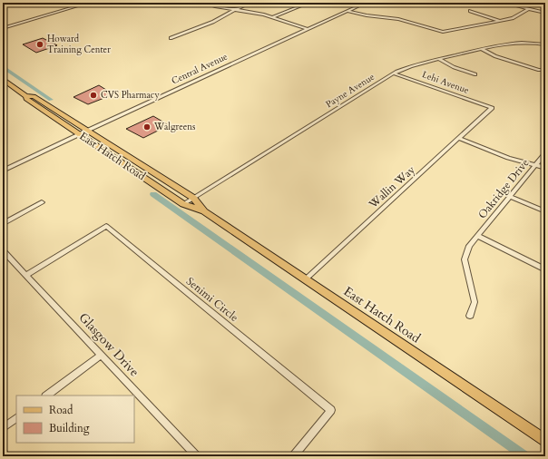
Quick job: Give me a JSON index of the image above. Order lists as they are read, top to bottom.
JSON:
{
  "streets": {
    "main road": ["East Hatch Road"],
    "street": [
      "Central Avenue",
      "Lehi Avenue",
      "Payne Avenue",
      "Wallin Way",
      "Oakridge Drive",
      "Senimi Circle",
      "Glasgow Drive"
    ]
  },
  "crossings": [
    ["Central Avenue", "East Hatch Road"],
    ["Lehi Avenue", "Payne Avenue"],
    ["Lehi Avenue", "Wallin Way"],
    ["Payne Avenue", "East Hatch Road"],
    ["East Hatch Road", "Wallin Way"],
    ["Senimi Circle", "Glasgow Drive"]
  ],
  "places": ["Howard Training Center", "CVS Pharmacy", "Walgreens"],
  "legend": ["Road", "Building"]
}
